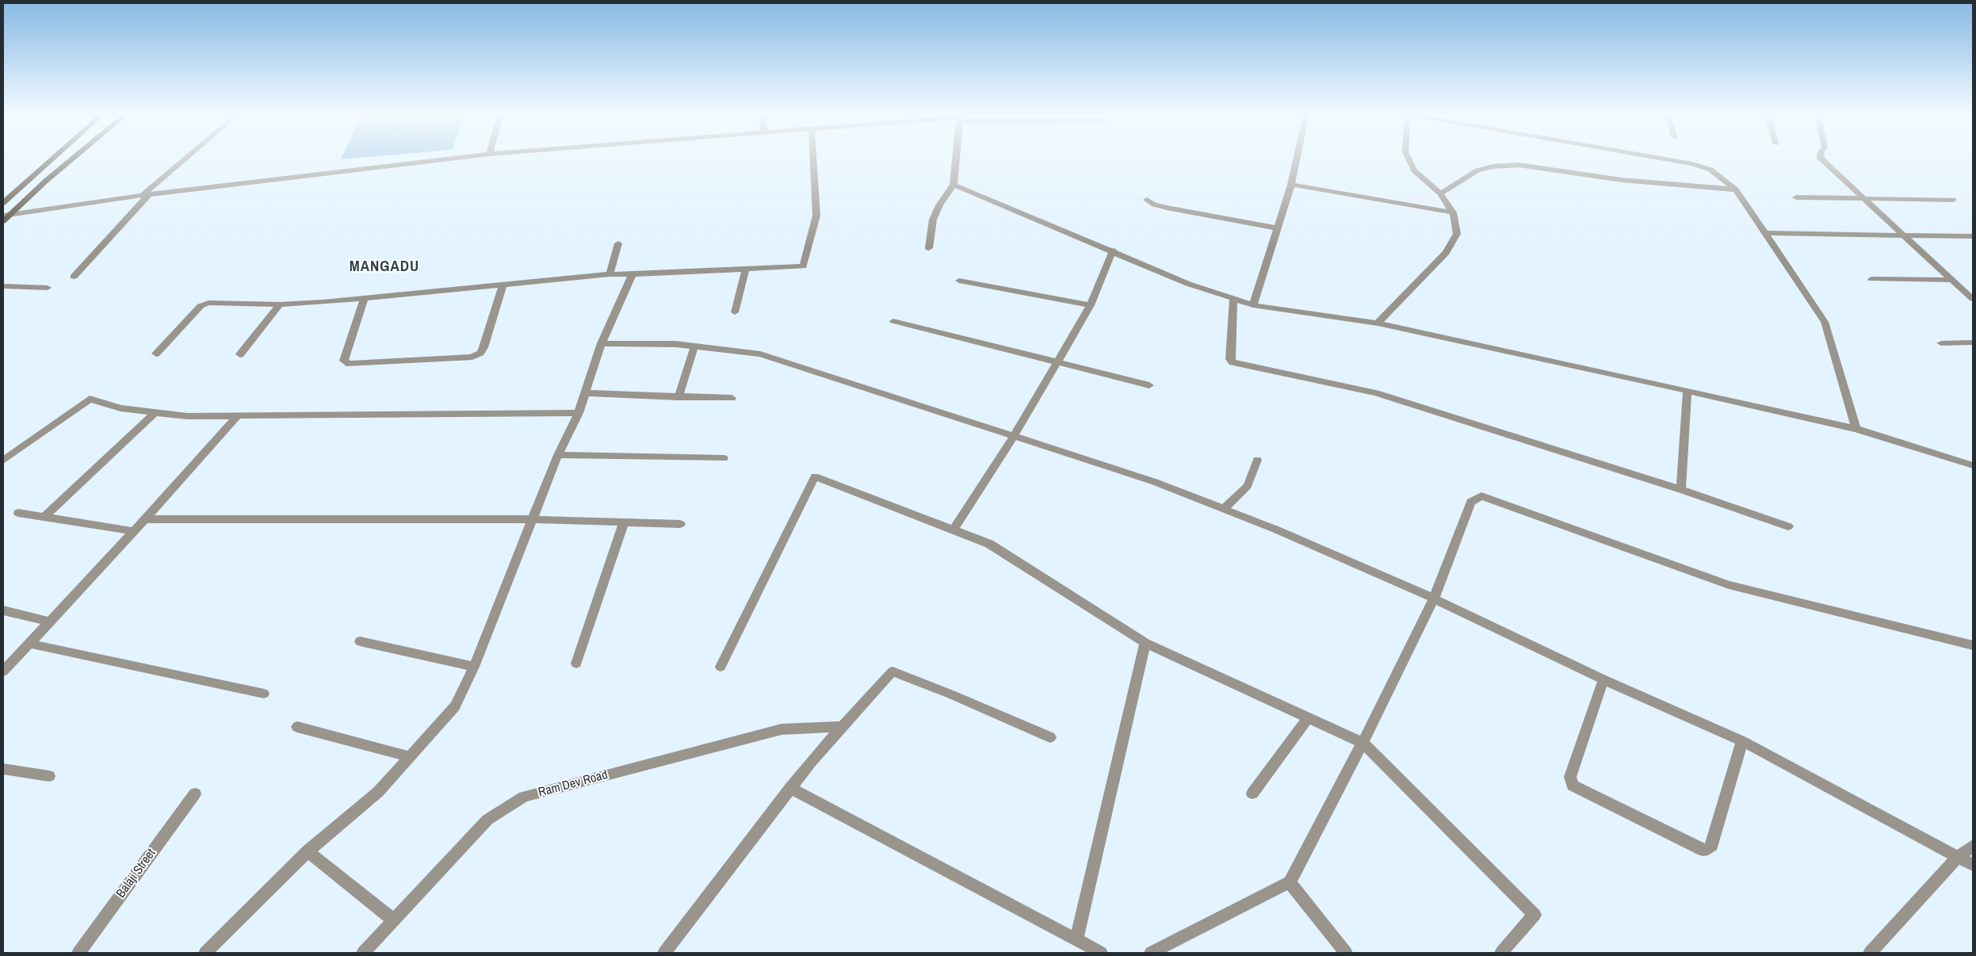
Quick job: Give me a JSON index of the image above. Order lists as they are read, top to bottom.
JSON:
{
  "streets": {
    "street": ["Ram Dev Road", "Balaji Street"]
  },
  "districts": ["MANGADU"]
}
